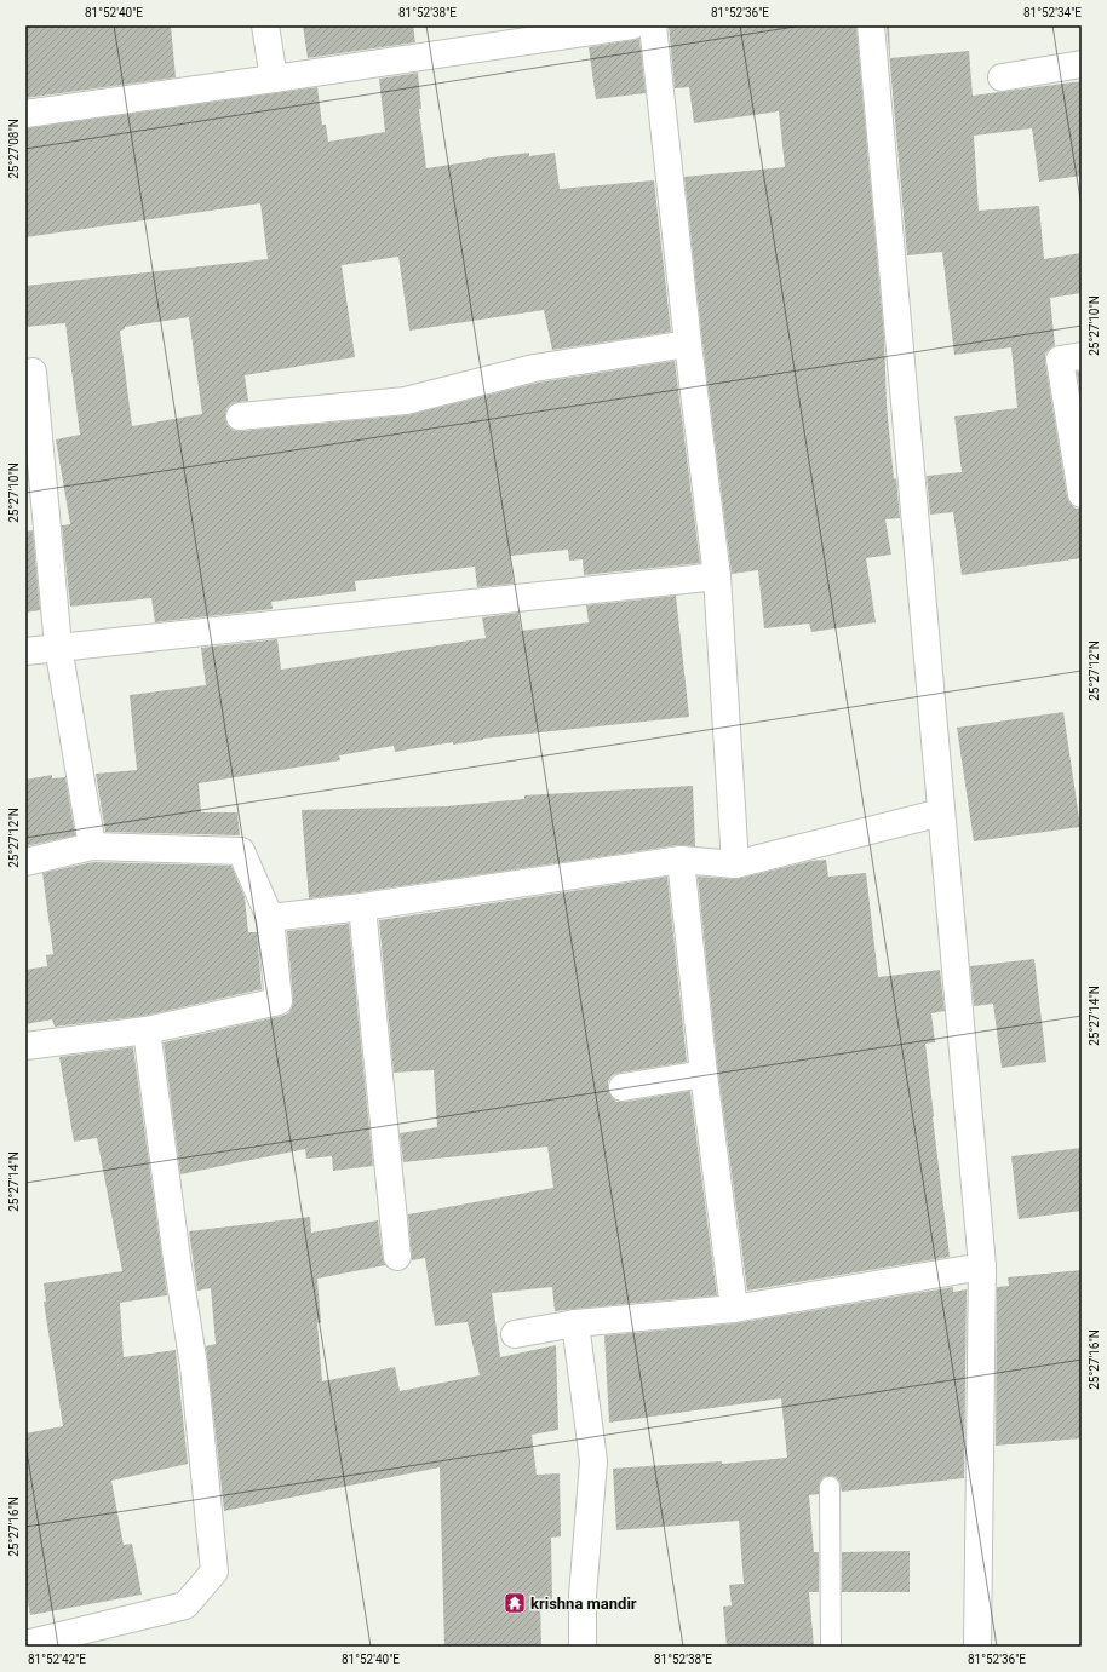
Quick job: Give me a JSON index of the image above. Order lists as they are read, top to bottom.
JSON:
{
  "places": {
    "temple": ["krishna mandir"]
  },
  "coordinates": [
    "81°52'40\"E",
    "81°52'38\"E",
    "81°52'36\"E",
    "81°52'34\"E",
    "25°27'08\"N",
    "25°27'10\"N",
    "25°27'12\"N",
    "25°27'14\"N",
    "25°27'16\"N",
    "81°52'42\"E"
  ]
}
